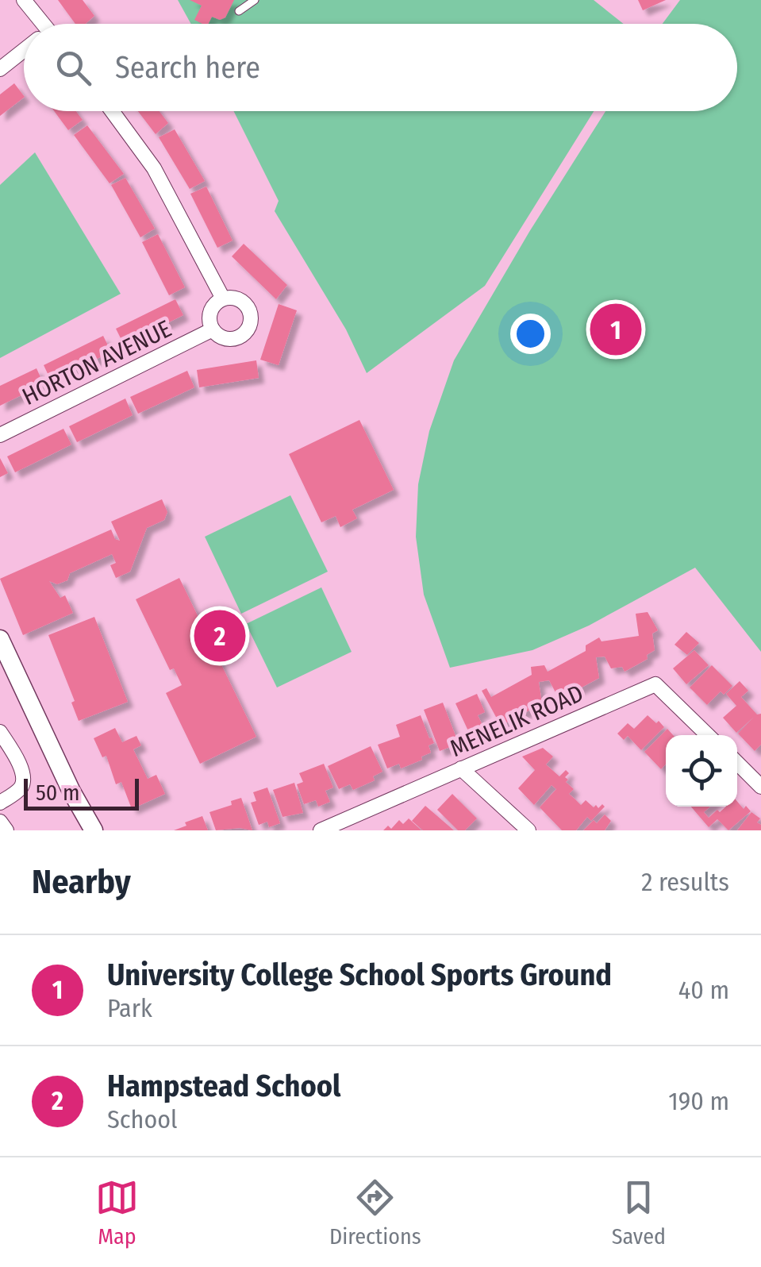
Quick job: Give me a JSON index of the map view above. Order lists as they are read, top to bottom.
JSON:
{
  "streets": {
    "street": ["HORTON AVENUE", "MENELIK ROAD"]
  },
  "scale_bar": "50 m",
  "page": {
    "search": "Search here",
    "pins": ["1", "2"],
    "scale": "50 m",
    "heading": ["Nearby", "2 results"],
    "list": [
      {
        "mark": "1",
        "name": "University College School Sports Ground",
        "note": "Park",
        "value": "40 m"
      },
      {
        "mark": "2",
        "name": "Hampstead School",
        "note": "School",
        "value": "190 m"
      }
    ],
    "nav": ["Map", "Directions", "Saved"]
  }
}
